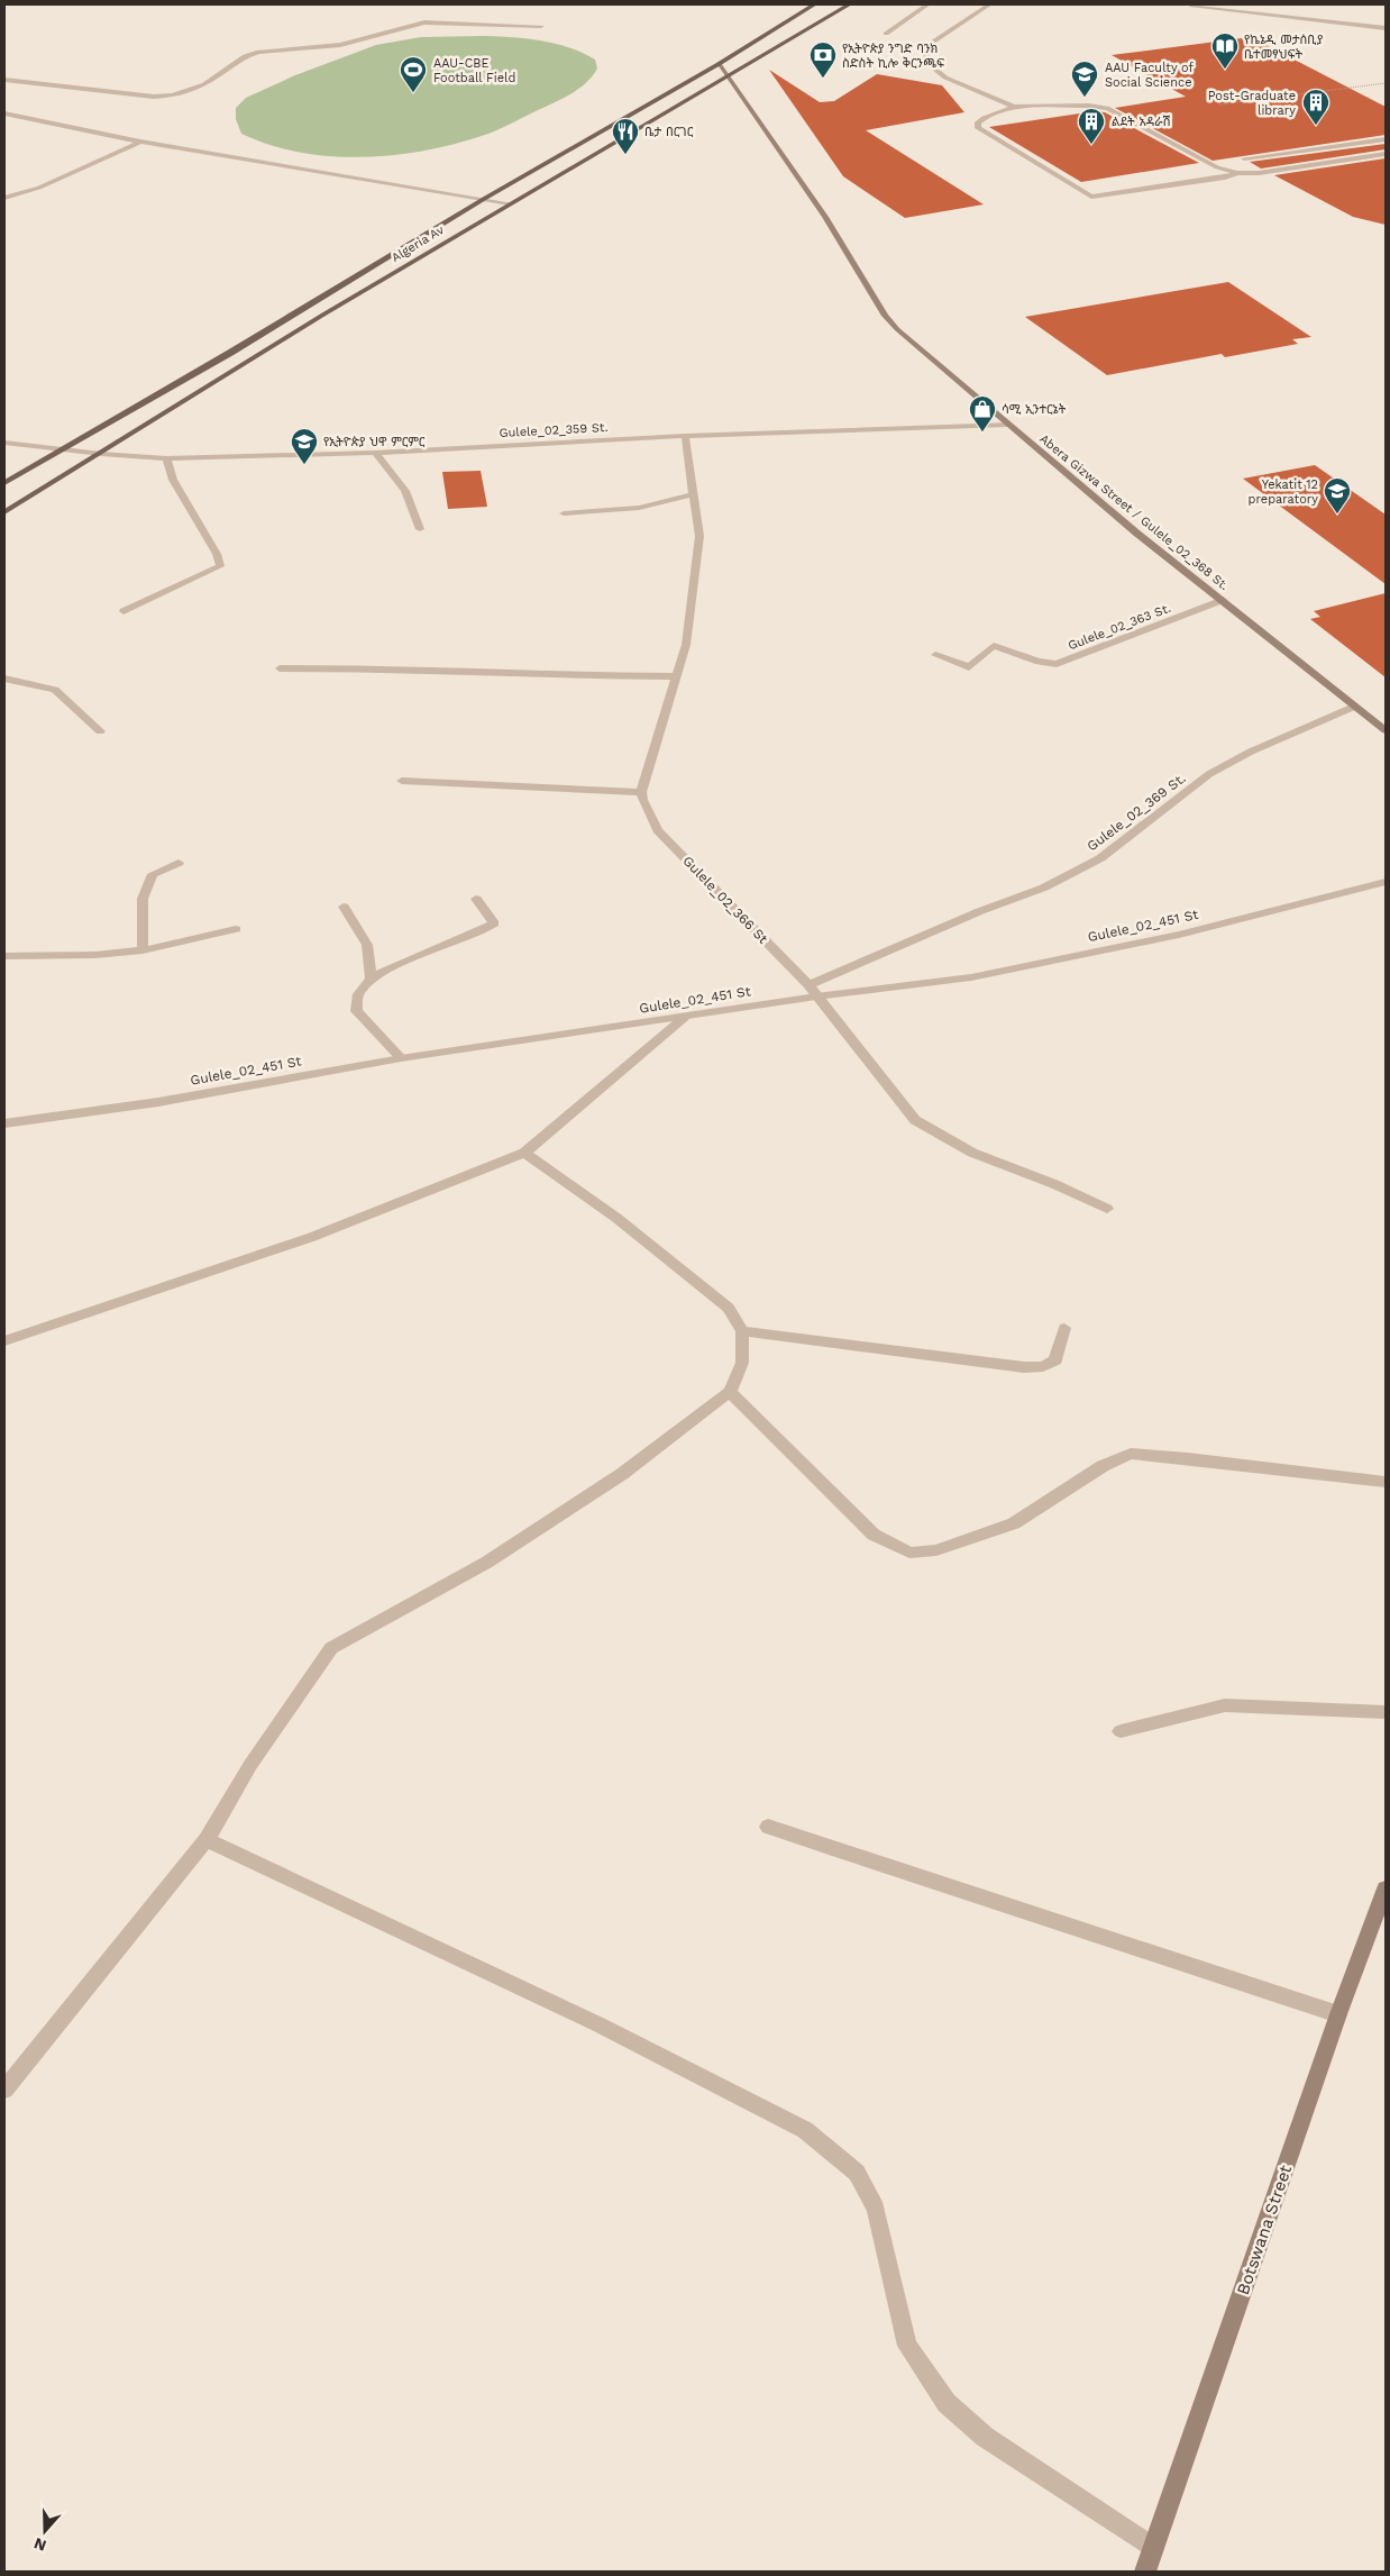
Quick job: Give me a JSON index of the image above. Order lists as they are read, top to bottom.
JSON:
{
  "streets": {
    "main road": ["Algeria Av", "Abera Gizwa Street / Gulele_02_368 St.", "Botswana Street"],
    "street": [
      "Gulele_02_359 St.",
      "Gulele_02_363 St.",
      "Gulele_02_369 St.",
      "Gulele_02_366 St",
      "Gulele_02_451 St"
    ]
  },
  "crossings": [
    ["Algeria Av", "Gulele_02_359 St."],
    ["Algeria Av", "Abera Gizwa Street / Gulele_02_368 St."],
    ["Gulele_02_359 St.", "Abera Gizwa Street / Gulele_02_368 St."],
    ["Abera Gizwa Street / Gulele_02_368 St.", "Gulele_02_363 St."],
    ["Abera Gizwa Street / Gulele_02_368 St.", "Gulele_02_369 St."],
    ["Gulele_02_369 St.", "Gulele_02_366 St"],
    ["Gulele_02_366 St", "Gulele_02_451 St"]
  ],
  "places": {
    "library": ["የኬኔዲ መታሰቢያ ቤተመፃህፍት"],
    "bank": ["የኢትዮጵያ ንግድ ባንክ ስድስት ኪሎ ቅርንጫፍ"],
    "sports": ["AAU-CBE Football Field"],
    "school or university": ["AAU Faculty of Social Science", "የኢትዮጵያ ህዋ ምርምር", "Yekatit 12 preparatory"],
    "building": ["Post-Graduate library", "ልደት አዳራሽ"],
    "restaurant": ["ቤታ በርገር"],
    "shop": ["ሳሚ ኢንተርኔት"]
  },
  "north": "bottom"
}
